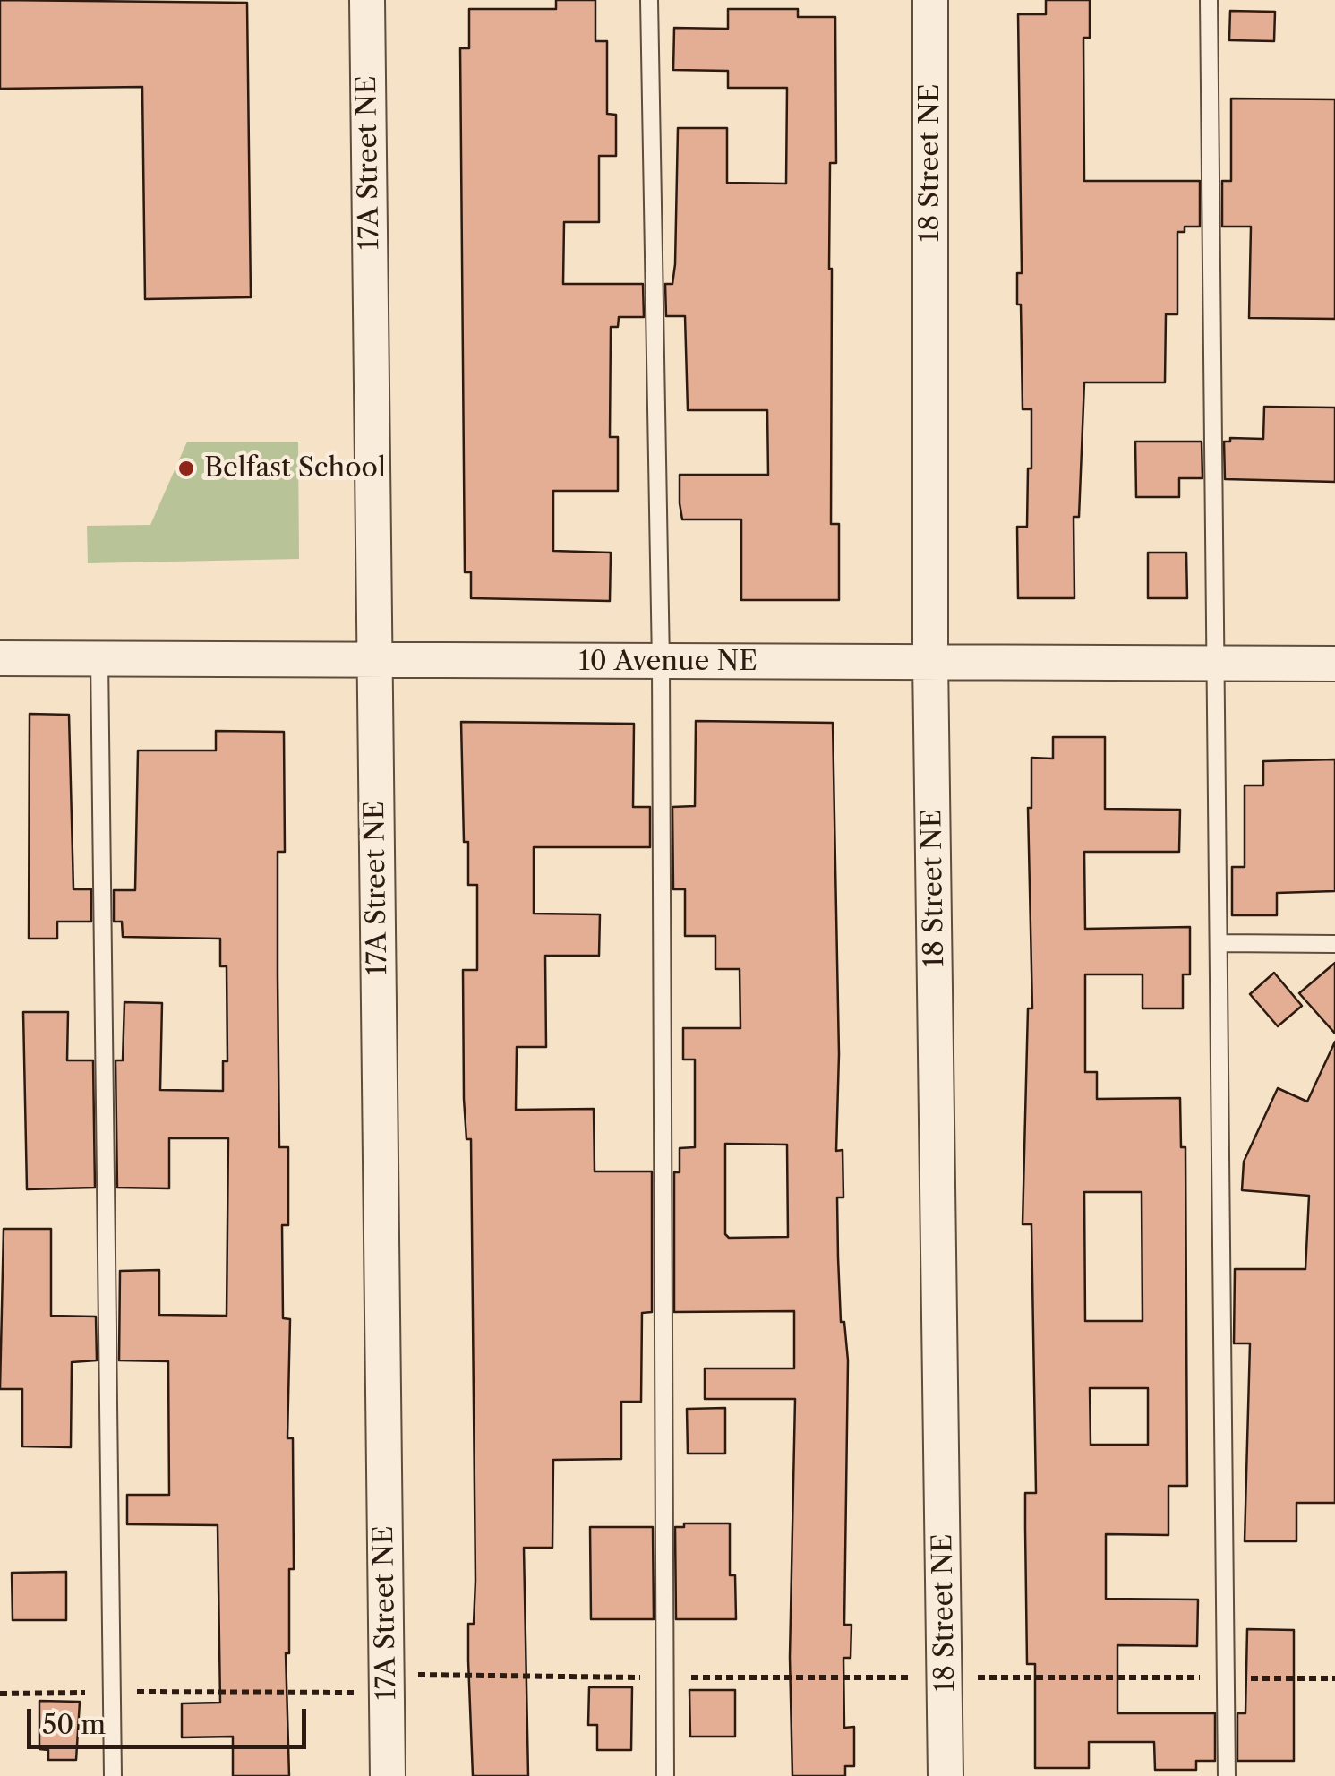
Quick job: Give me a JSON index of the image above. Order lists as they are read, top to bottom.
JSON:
{
  "streets": {
    "street": ["17A Street NE", "18 Street NE", "10 Avenue NE"]
  },
  "crossings": [
    ["17A Street NE", "10 Avenue NE"],
    ["18 Street NE", "10 Avenue NE"]
  ],
  "places": ["Belfast School"],
  "scale_bar": "50 m"
}
